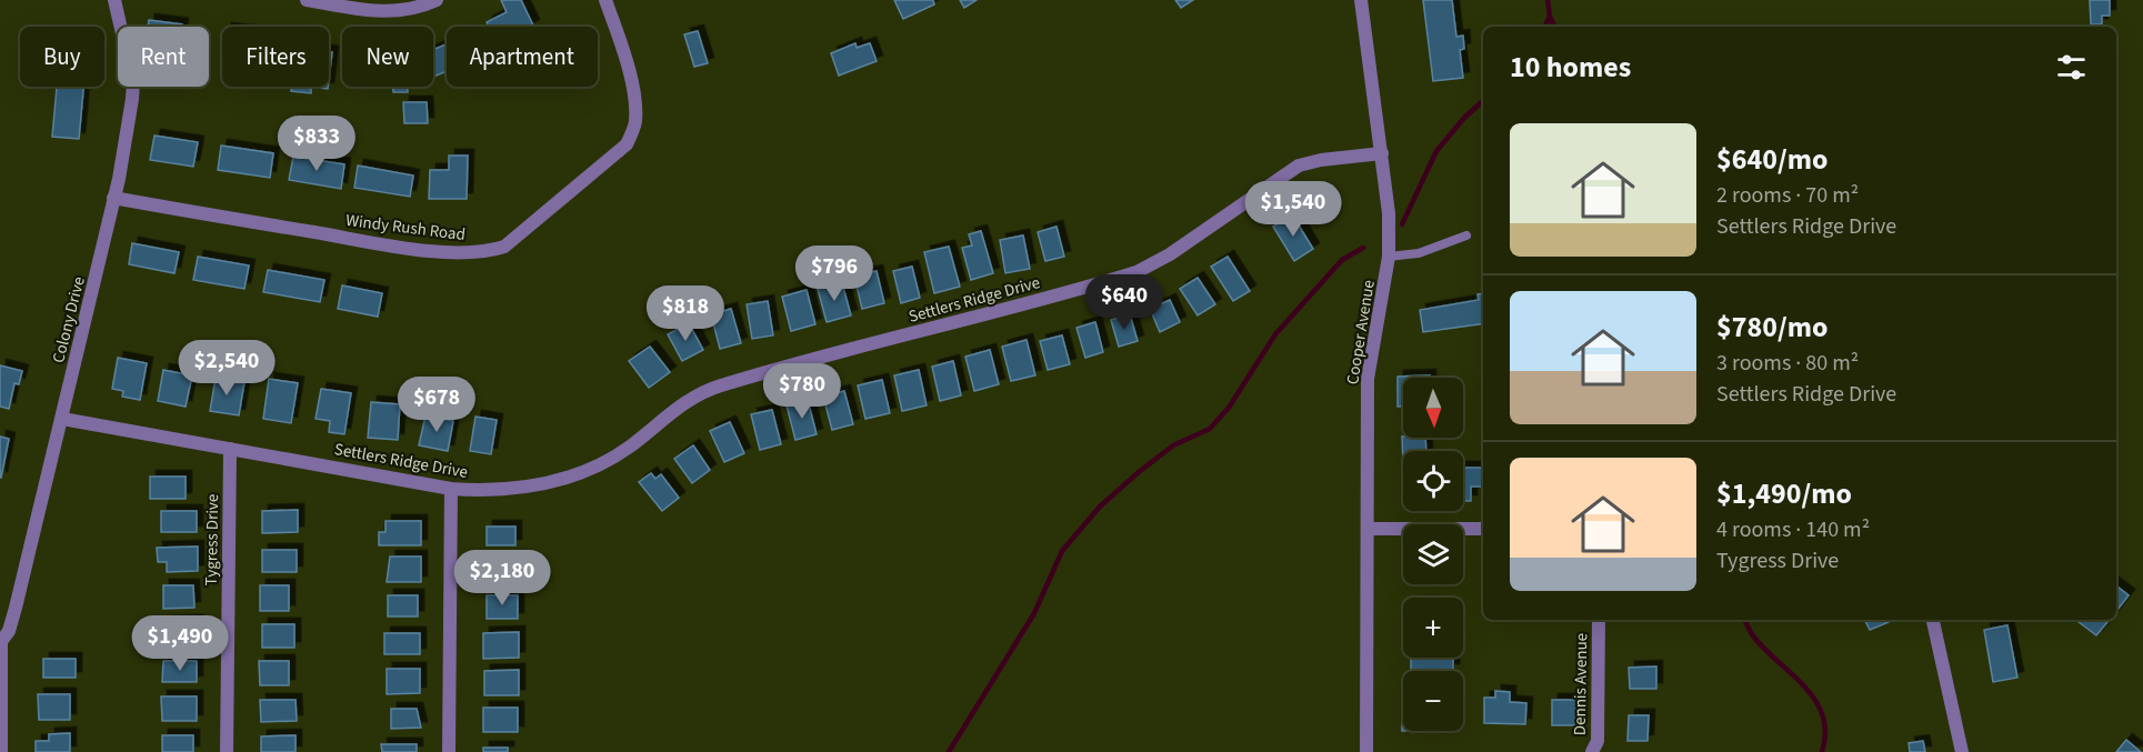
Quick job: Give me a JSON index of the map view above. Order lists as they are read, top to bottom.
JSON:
{
  "streets": {
    "street": [
      "Windy Rush Road",
      "Settlers Ridge Drive",
      "Colony Drive",
      "Cooper Avenue",
      "Tygress Drive",
      "Dennis Avenue"
    ]
  },
  "crossings": [
    ["Windy Rush Road", "Colony Drive"],
    ["Settlers Ridge Drive", "Colony Drive"],
    ["Settlers Ridge Drive", "Cooper Avenue"],
    ["Settlers Ridge Drive", "Tygress Drive"]
  ],
  "north": "bottom",
  "page": {
    "chip": [
      "Buy",
      "Rent",
      "Filters",
      "New",
      "Apartment"
    ],
    "heading": "10 homes",
    "list": [
      {
        "name": "$640/mo",
        "note": "2 rooms · 70 m² · Settlers Ridge Drive"
      },
      {
        "name": "$780/mo",
        "note": "3 rooms · 80 m² · Settlers Ridge Drive"
      },
      {
        "name": "$1,490/mo",
        "note": "4 rooms · 140 m² · Tygress Drive"
      }
    ],
    "price": [
      "$833",
      "$1,540",
      "$796",
      "$640",
      "$818",
      "$2,540",
      "$780",
      "$678",
      "$2,180",
      "$1,490"
    ],
    "map_buttons": ["+", "−"]
  }
}
